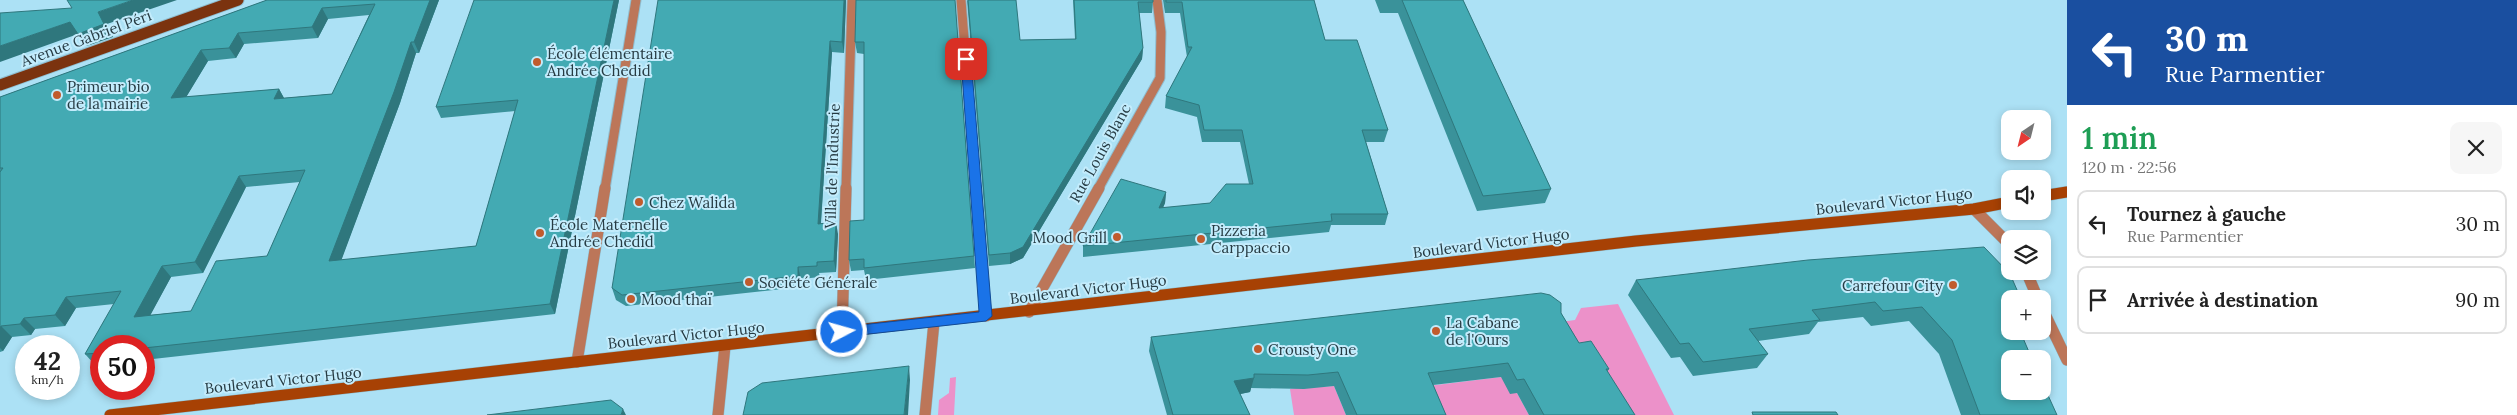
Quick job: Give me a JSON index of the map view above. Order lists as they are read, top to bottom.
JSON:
{
  "streets": {
    "main road": ["Avenue Gabriel Péri", "Boulevard Victor Hugo"],
    "street": ["Rue Louis Blanc", "Villa de l'Industrie"]
  },
  "crossings": [
    ["Rue Louis Blanc", "Boulevard Victor Hugo"],
    ["Villa de l'Industrie", "Boulevard Victor Hugo"]
  ],
  "places": [
    "École élémentaire Andrée Chedid",
    "Primeur bio de la mairie",
    "Chez Walida",
    "École Maternelle Andrée Chedid",
    "Mood Grill",
    "Pizzeria Carppaccio",
    "Société Générale",
    "Carrefour City",
    "Mood thaï",
    "La Cabane de l'Ours",
    "Crousty One"
  ],
  "north": "bottom left",
  "page": {
    "turn": ["30 m", "Rue Parmentier"],
    "heading": ["1 min", "120 m · 22:56"],
    "map_buttons": ["+", "−"],
    "list": [
      {
        "name": "Tournez à gauche",
        "note": "Rue Parmentier",
        "value": "30 m"
      },
      {
        "name": "Arrivée à destination",
        "value": "90 m"
      }
    ],
    "speed": "42 km/h",
    "limit": "50"
  }
}
